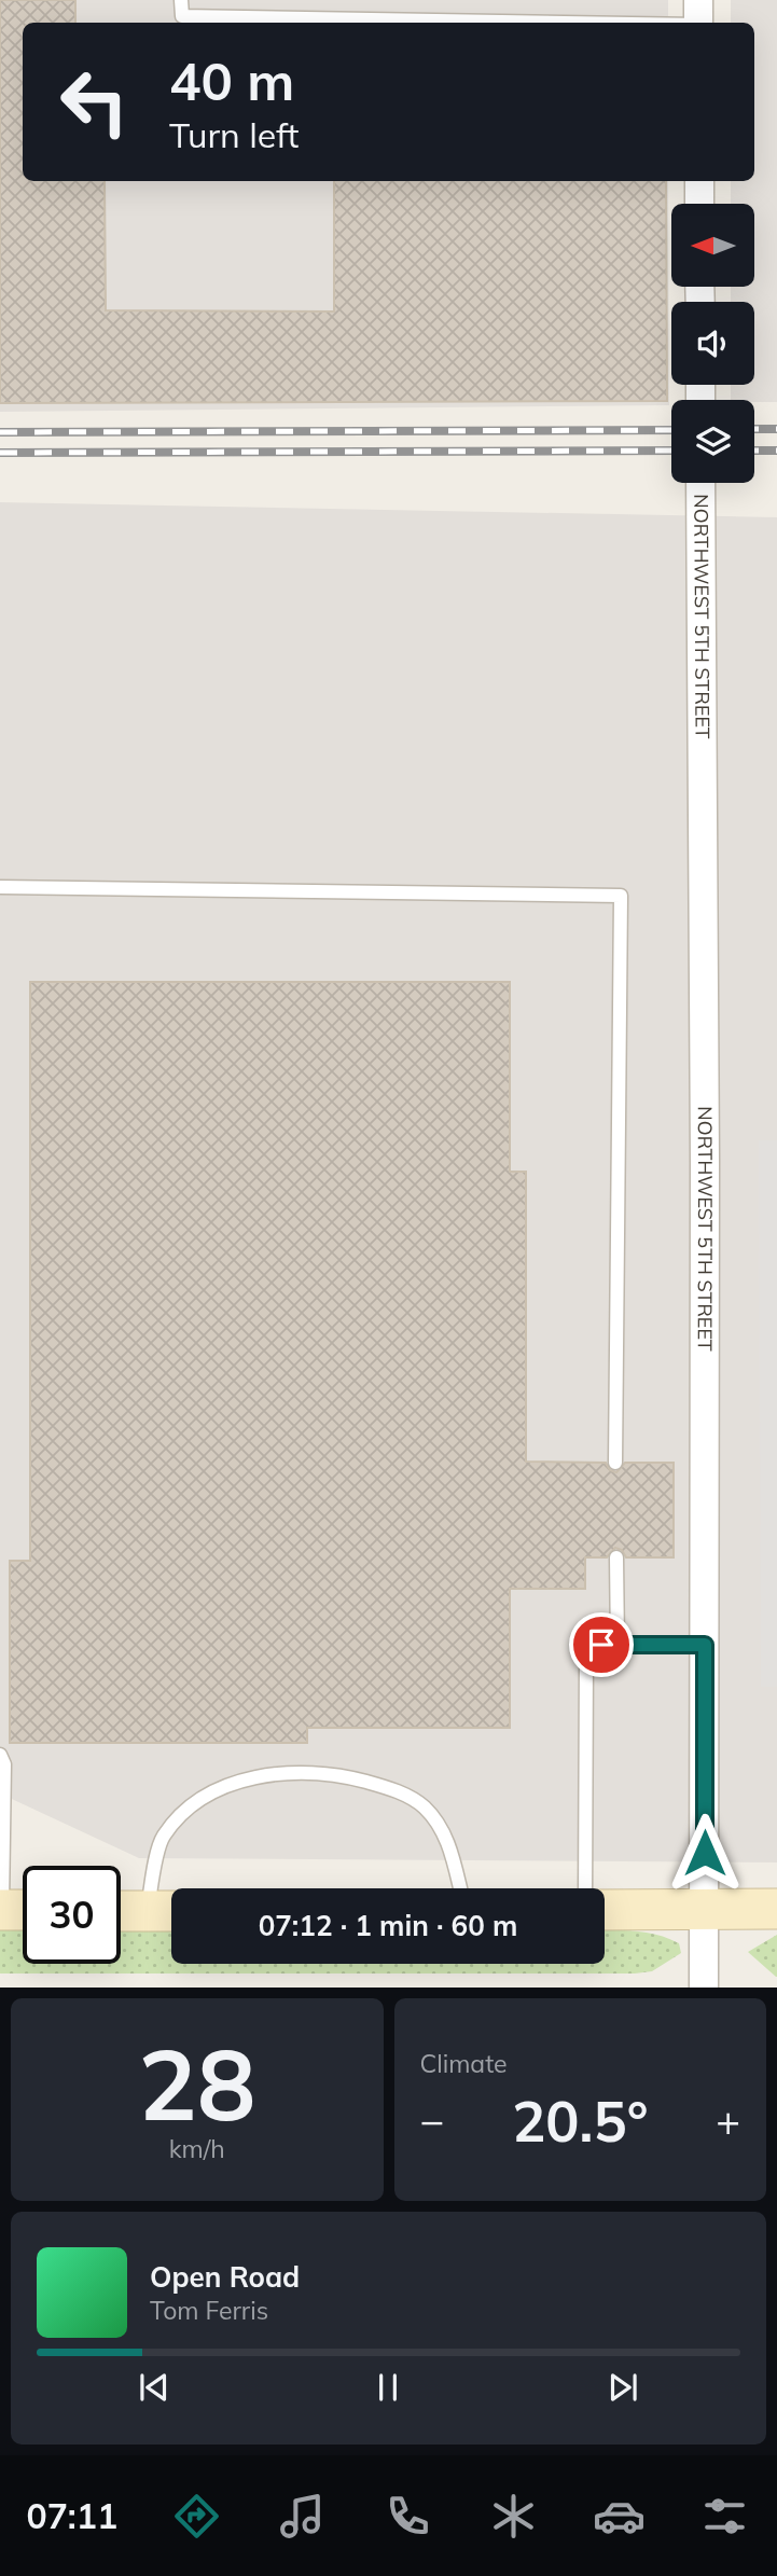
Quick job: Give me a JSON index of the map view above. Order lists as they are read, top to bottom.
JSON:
{
  "streets": {
    "street": ["NORTHWEST 5TH STREET"]
  },
  "north": "left",
  "page": {
    "turn": ["40 m", "Turn left"],
    "limit": "30",
    "trip": "07:12 · 1 min · 60 m",
    "tile": [
      ["28", "km/h"],
      "Climate"
    ],
    "heat": ["−", "20.5°", "+"],
    "song": ["Open Road", "Tom Ferris"],
    "tabs": "07:11"
  }
}
